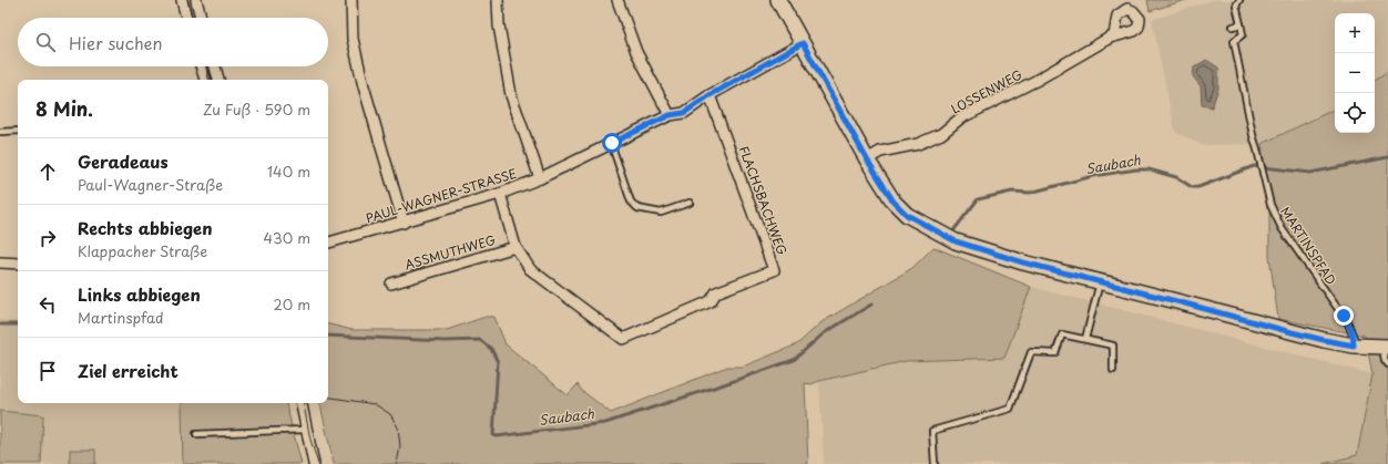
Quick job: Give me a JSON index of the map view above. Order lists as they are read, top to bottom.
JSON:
{
  "streets": {
    "street": [
      "LOSSENWEG",
      "PAUL-WAGNER-STRASSE",
      "FLACHSBACHWEG",
      "ASSMUTHWEG"
    ],
    "lane": ["MARTINSPFAD"]
  },
  "crossings": [
    ["PAUL-WAGNER-STRASSE", "FLACHSBACHWEG"],
    ["FLACHSBACHWEG", "ASSMUTHWEG"]
  ],
  "water": ["Saubach"],
  "page": {
    "map_buttons": ["+", "−"],
    "search": "Hier suchen",
    "heading": ["8 Min.", "Zu Fuß · 590 m"],
    "list": [
      ["Geradeaus", "Paul-Wagner-Straße", "140 m"],
      ["Rechts abbiegen", "Klappacher Straße", "430 m"],
      ["Links abbiegen", "Martinspfad", "20 m"],
      "Ziel erreicht"
    ]
  }
}
